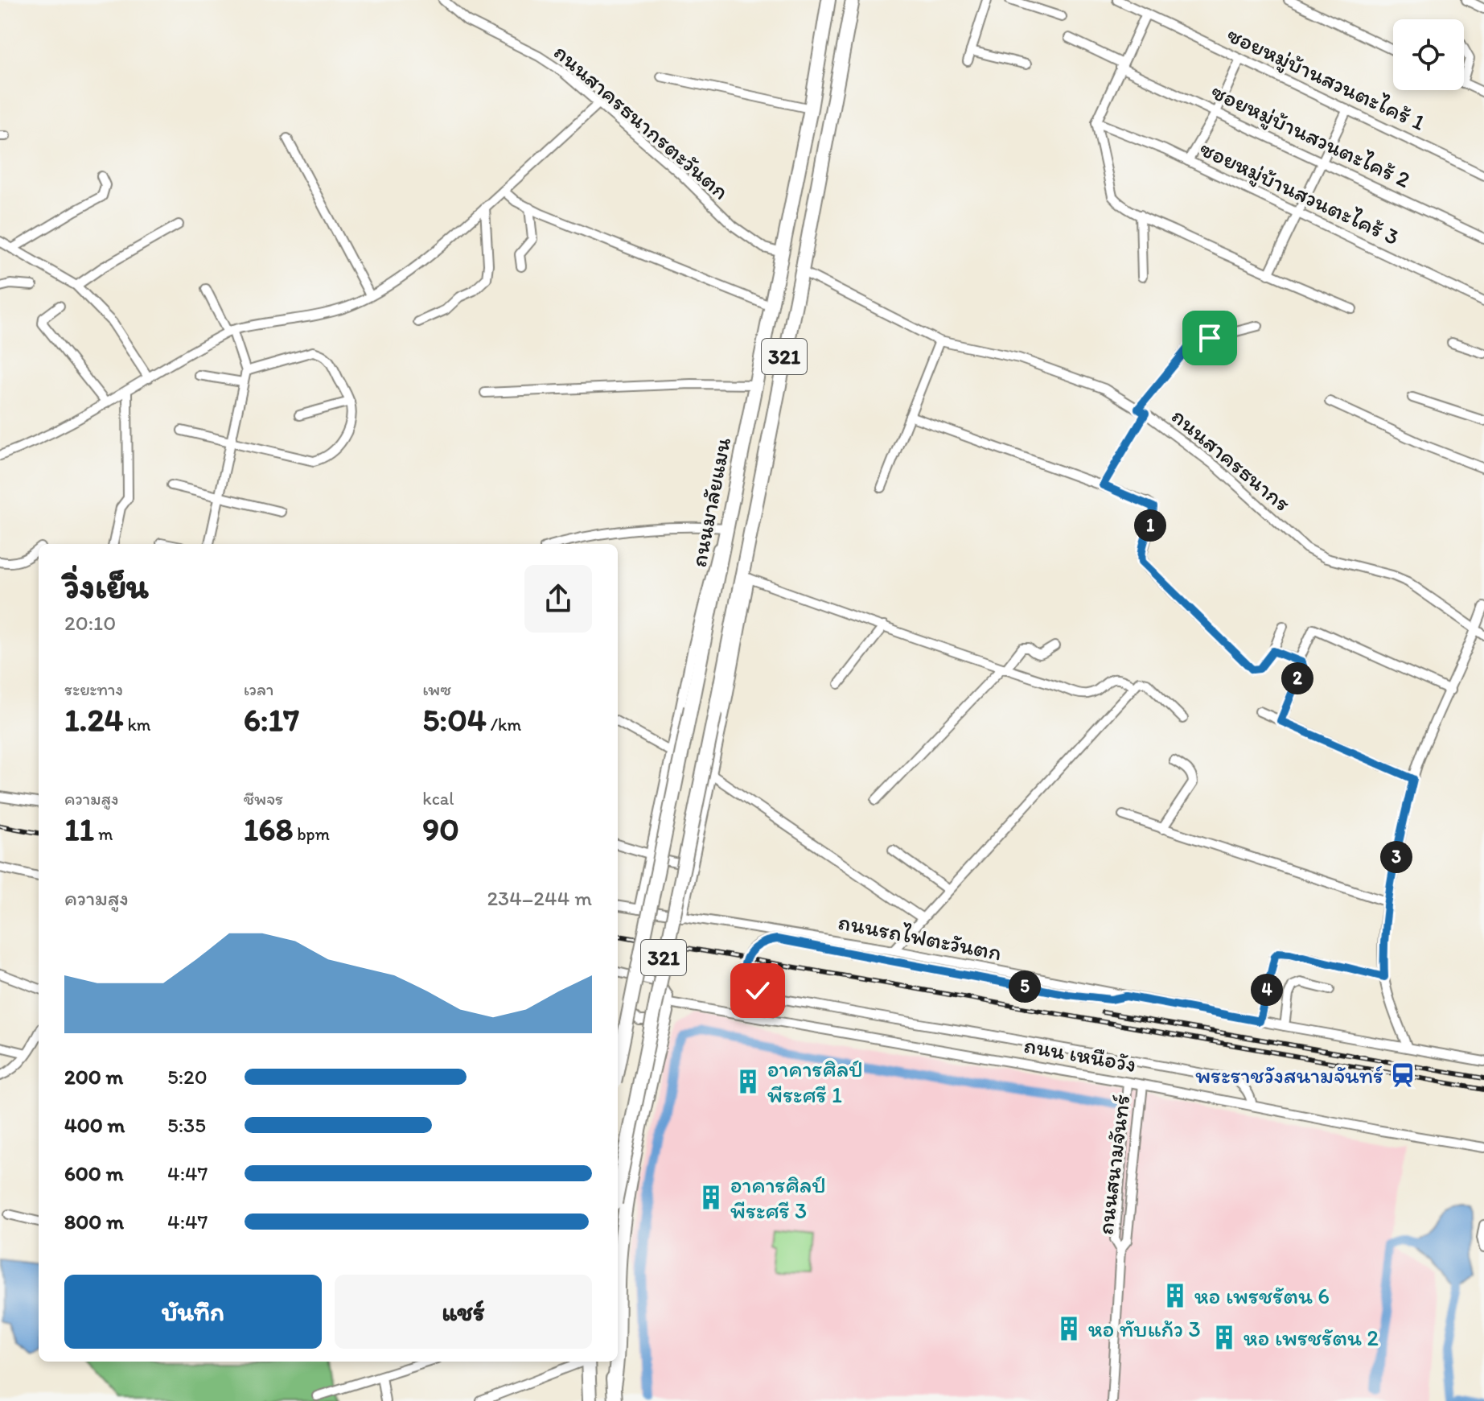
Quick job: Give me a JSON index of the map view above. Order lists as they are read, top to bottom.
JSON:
{
  "streets": {
    "highway": ["321", "ถนนมาลัยแมน"],
    "street": [
      "ซอยหมู่บ้านสวนตะไคร้ 1",
      "ถนนสาครธนากรตะวันตก",
      "ซอยหมู่บ้านสวนตะไคร้ 2",
      "ซอยหมู่บ้านสวนตะไคร้ 3",
      "ถนนสาครธนากร",
      "ถนนรถไฟตะวันตก",
      "ถนน เหนือวัง",
      "ถนนสนามจันทร์"
    ]
  },
  "crossings": [
    ["ถนนสาครธนากรตะวันตก", "ถนนมาลัยแมน"],
    ["321", "ถนน เหนือวัง"],
    ["ถนนสาครธนากร", "ถนนมาลัยแมน"],
    ["ถนน เหนือวัง", "ถนนสนามจันทร์"]
  ],
  "places": {
    "station": ["พระราชวังสนามจันทร์"],
    "building": [
      "อาคารศิลป์ พีระศรี 1",
      "อาคารศิลป์ พีระศรี 3",
      "หอ เพรชรัตน 6",
      "หอ ทับแก้ว 3",
      "หอ เพรชรัตน 2"
    ]
  },
  "page": {
    "pins": [
      "1",
      "2",
      "3",
      "5",
      "4"
    ],
    "heading": ["วิ่งเย็น", "20:10"],
    "stats": [
      ["ระยะทาง", "1.24 km"],
      ["เวลา", "6:17"],
      ["เพซ", "5:04 /km"],
      ["ความสูง", "11 m"],
      ["ชีพจร", "168 bpm"],
      ["kcal", "90"]
    ],
    "chart": ["ความสูง", "234–244 m"],
    "list": [
      {
        "name": "200 m",
        "note": "5:20"
      },
      {
        "name": "400 m",
        "note": "5:35"
      },
      {
        "name": "600 m",
        "note": "4:47"
      },
      {
        "name": "800 m",
        "note": "4:47"
      }
    ],
    "buttons": ["บันทึก", "แชร์"]
  }
}
